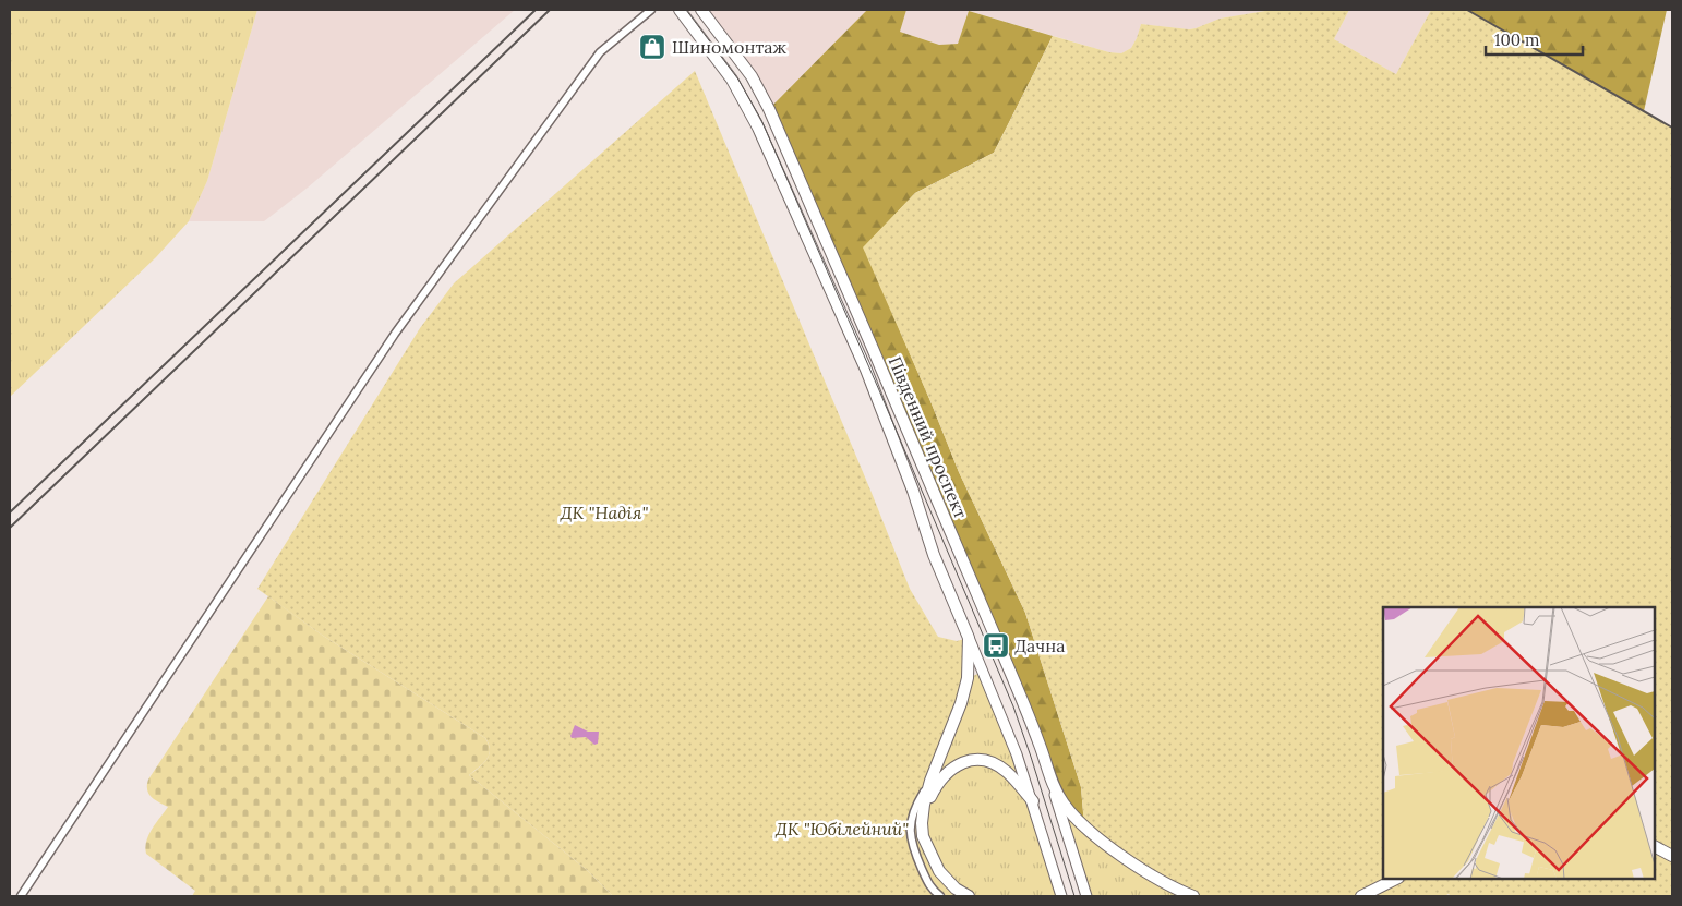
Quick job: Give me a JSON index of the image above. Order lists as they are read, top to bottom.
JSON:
{
  "streets": {
    "main road": ["Південний проспект"]
  },
  "parks": ["ДК \"Надія\"", "ДК \"Юбілейний\""],
  "places": {
    "shop": ["Шиномонтаж"],
    "bus stop": ["Дачна"]
  },
  "scale_bar": "100 m"
}
